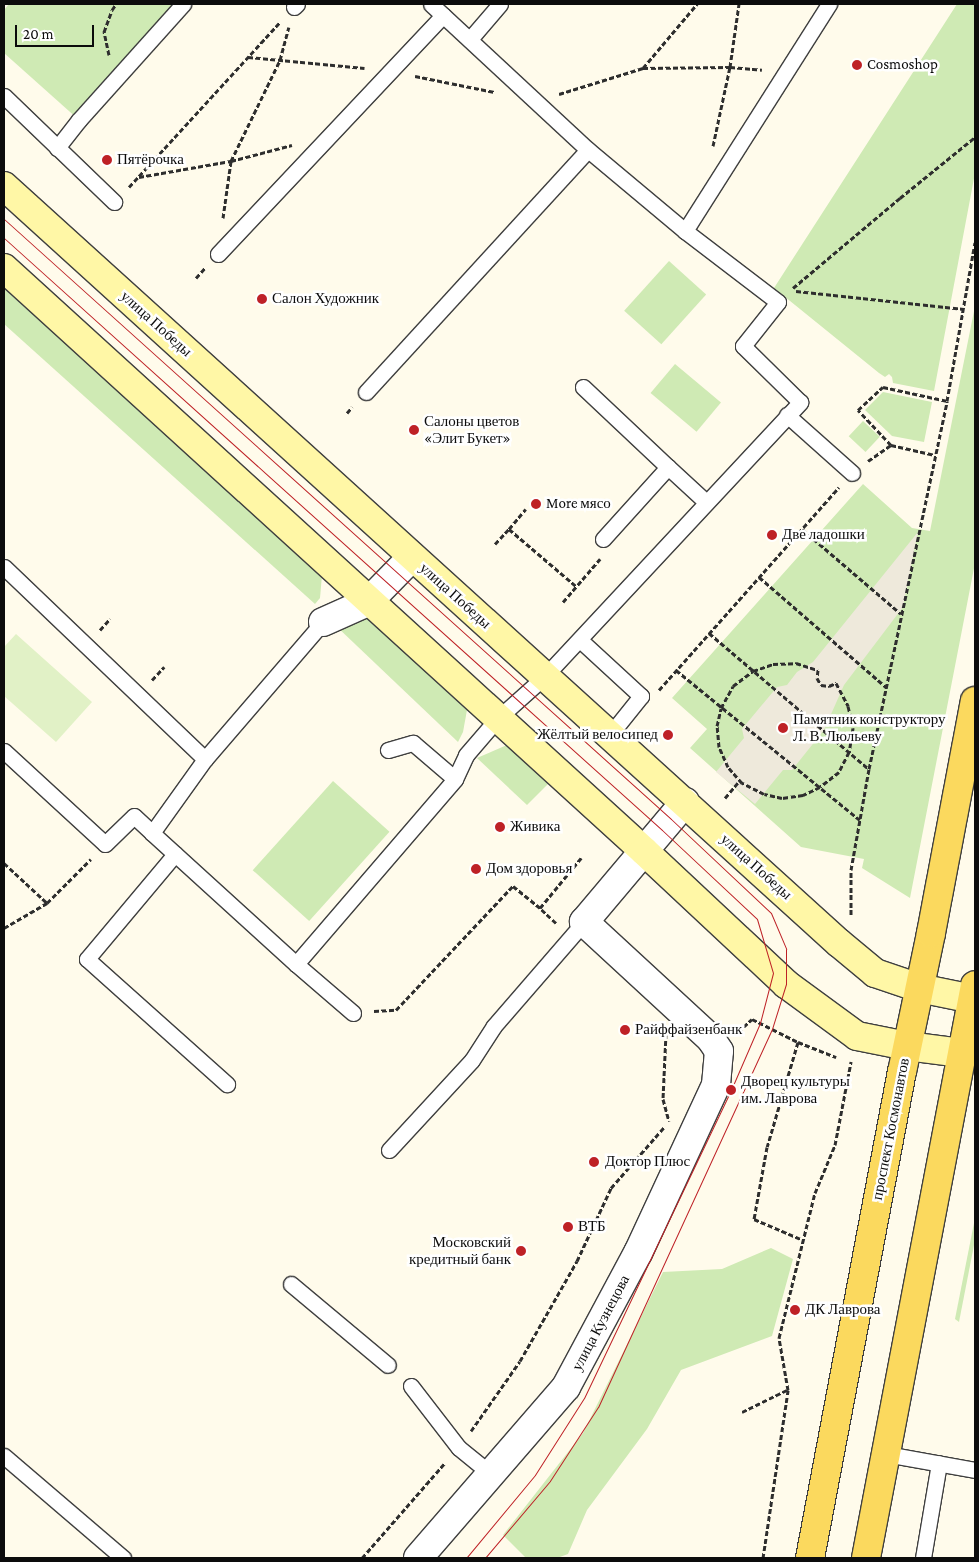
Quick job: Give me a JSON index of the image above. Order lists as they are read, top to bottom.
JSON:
{
  "streets": {
    "main road": ["улица Победы", "проспект Космонавтов"],
    "street": ["улица Кузнецова"]
  },
  "crossings": [
    ["улица Победы", "проспект Космонавтов"]
  ],
  "places": [
    "Cosmoshop",
    "Пятёрочка",
    "Салон Художник",
    "Салоны цветов «Элит Букет»",
    "More мясо",
    "Две ладошки",
    "Памятник конструктору Л. В. Люльеву",
    "Жёлтый велосипед",
    "Живика",
    "Дом здоровья",
    "Райффайзенбанк",
    "Дворец культуры им. Лаврова",
    "Доктор Плюс",
    "ВТБ",
    "Московский кредитный банк",
    "ДК Лаврова"
  ],
  "scale_bar": "20 m"
}
